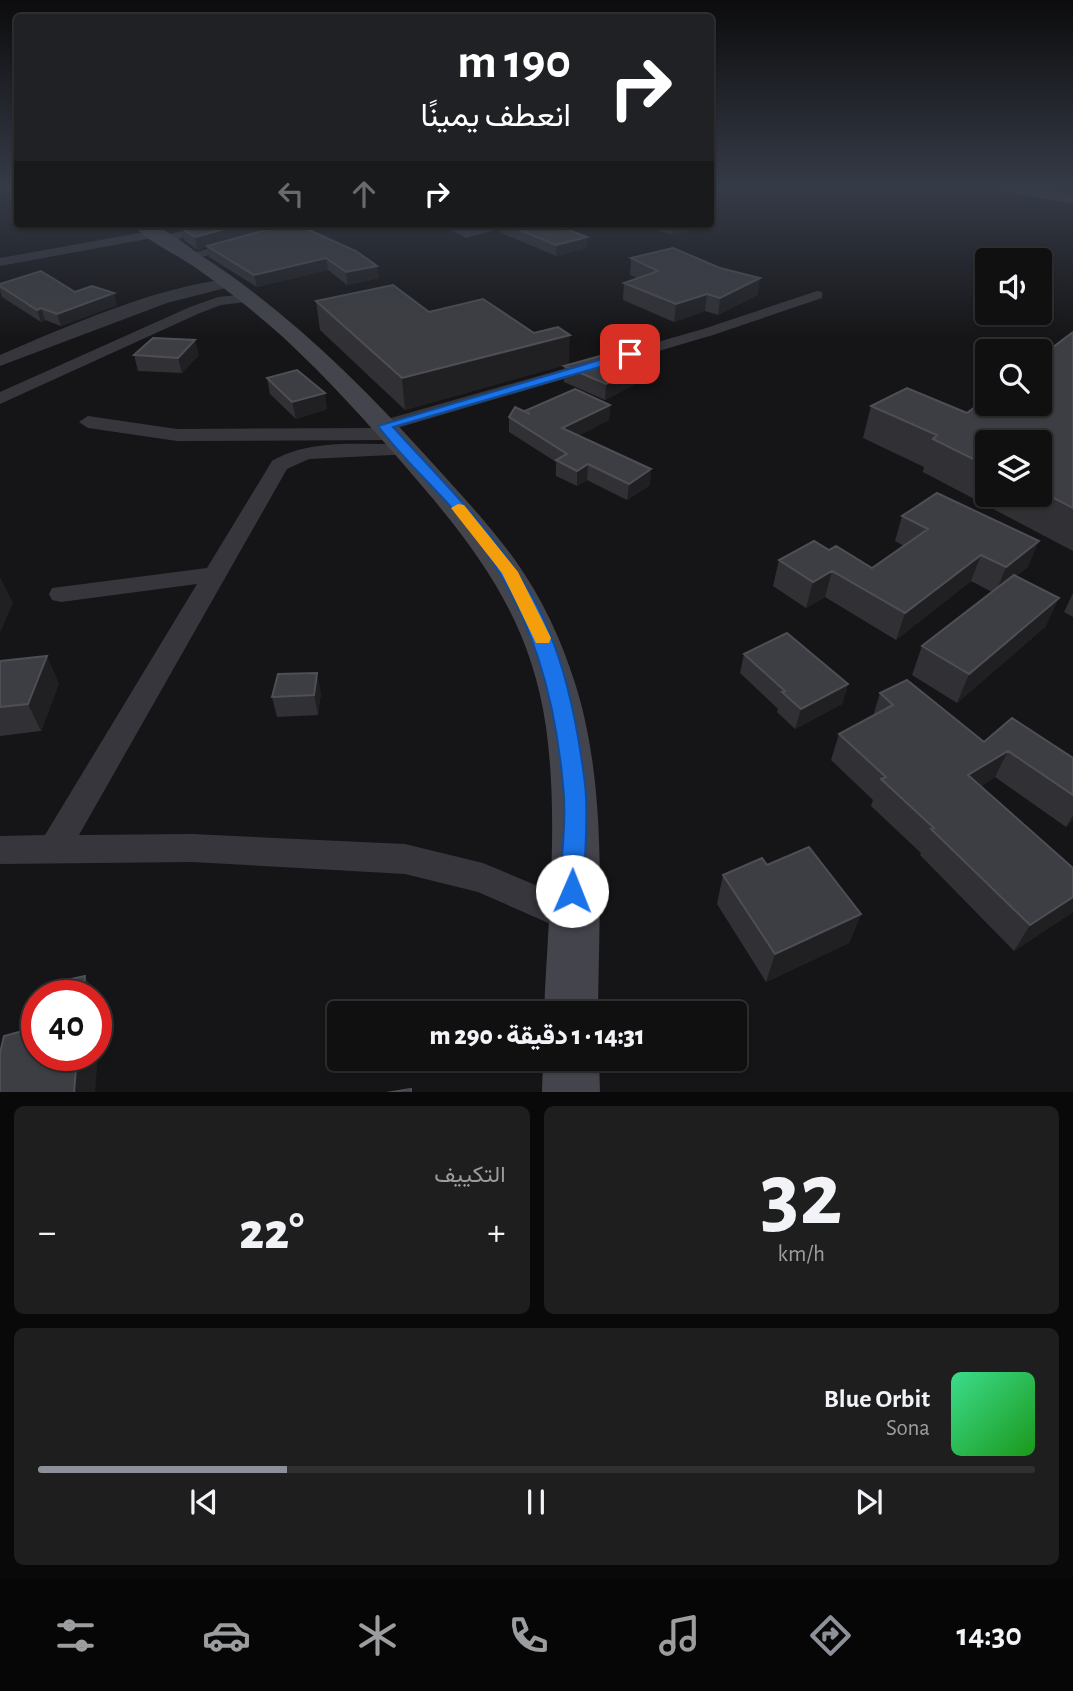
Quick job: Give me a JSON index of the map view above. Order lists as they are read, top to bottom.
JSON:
{
  "page": {
    "turn": ["190 m", "انعطف يمينًا"],
    "limit": "40",
    "trip": "14:31 · 1 دقيقة · 290 m",
    "tile": [
      ["32", "km/h"],
      "التكييف"
    ],
    "heat": ["−", "22°", "+"],
    "song": ["Blue Orbit", "Sona"],
    "tabs": "14:30"
  }
}
